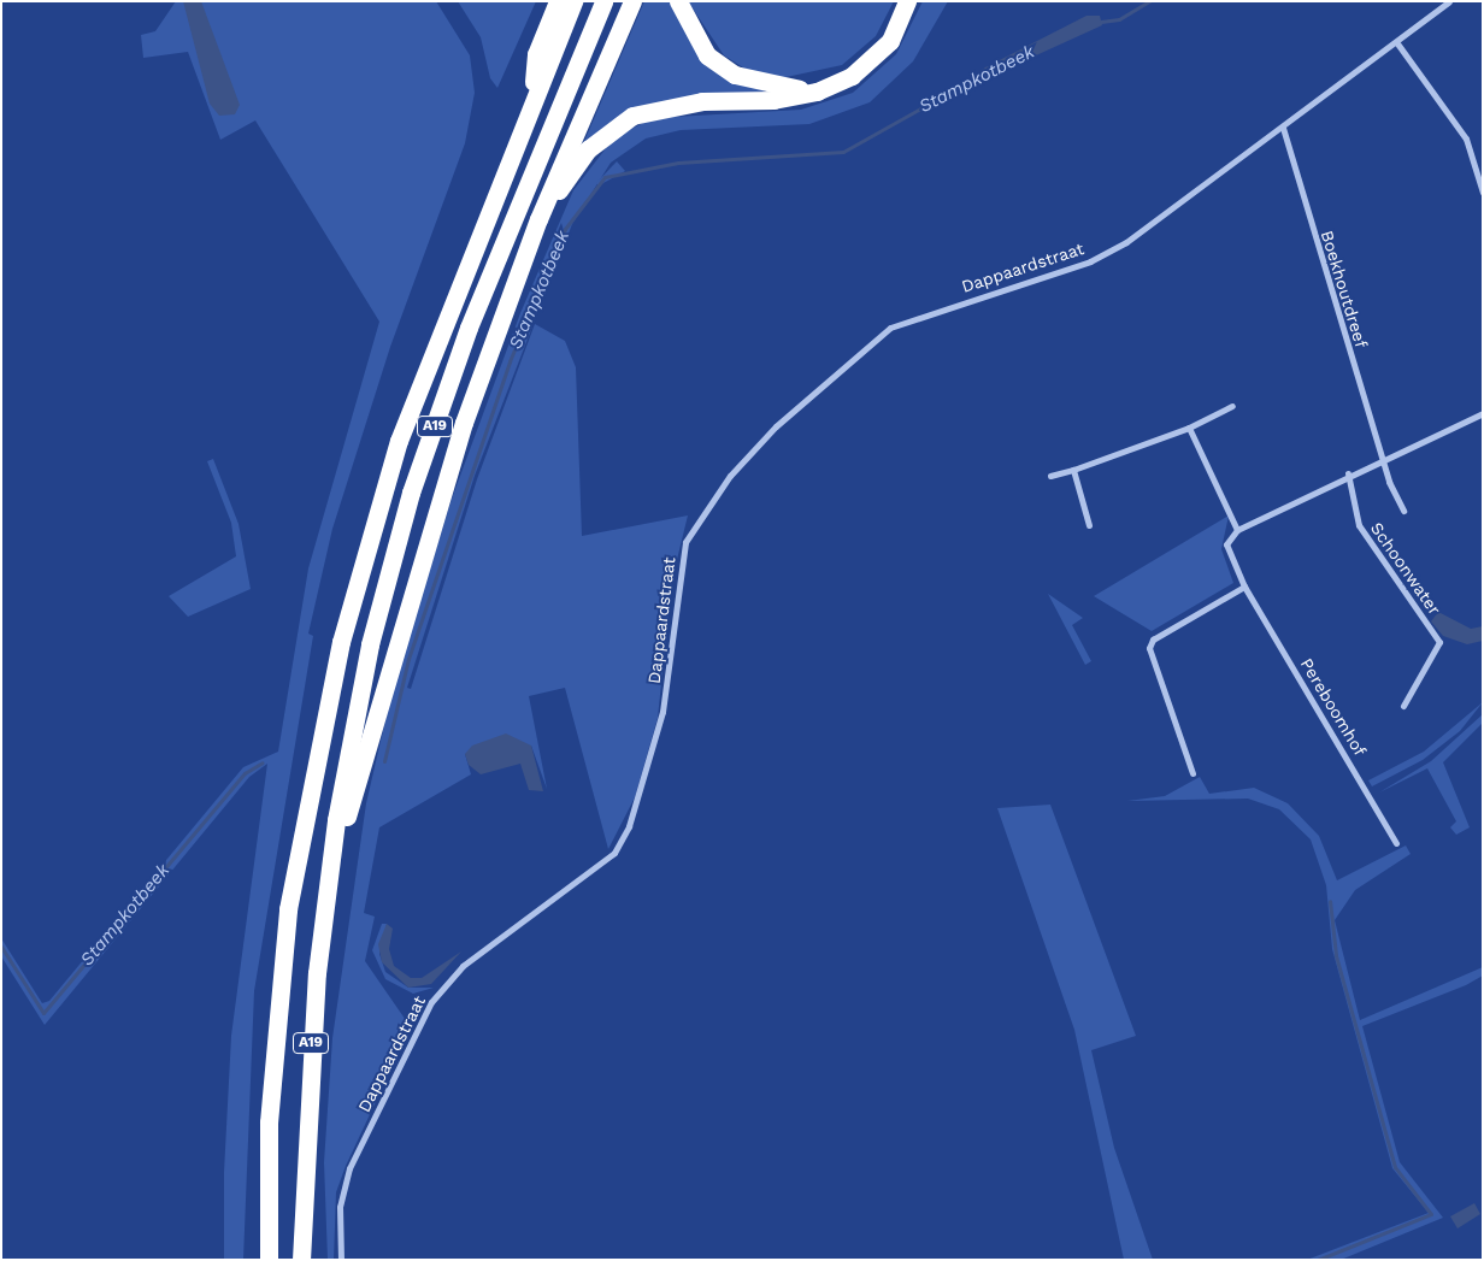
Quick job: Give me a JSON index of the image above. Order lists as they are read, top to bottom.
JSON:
{
  "streets": {
    "highway": ["A19"],
    "street": [
      "Dappaardstraat",
      "Boekhoutdreef",
      "Schoonwater",
      "Pereboomhof"
    ]
  },
  "crossings": [
    ["Dappaardstraat", "Boekhoutdreef"],
    ["Boekhoutdreef", "Schoonwater"]
  ],
  "water": ["Stampkotbeek"]
}
